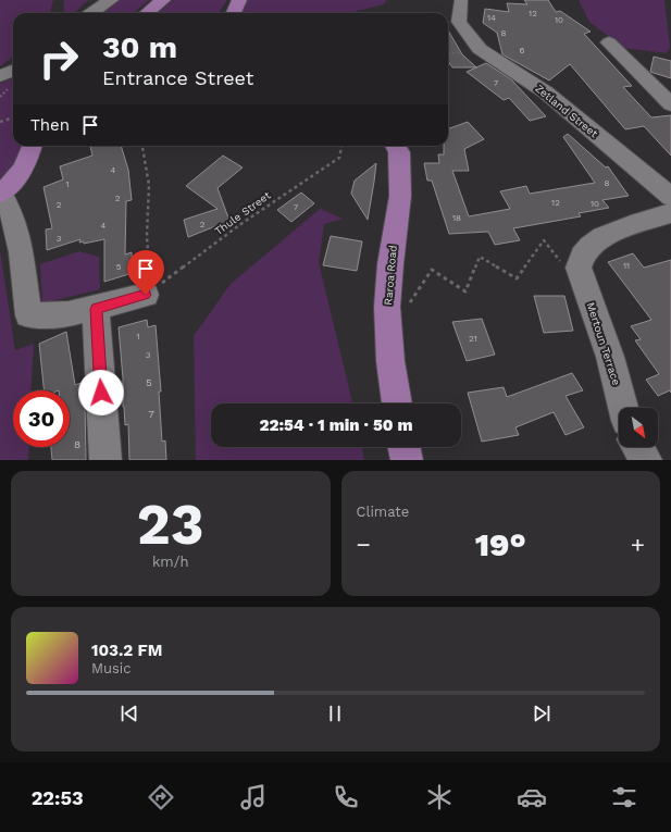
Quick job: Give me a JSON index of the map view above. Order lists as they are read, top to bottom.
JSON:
{
  "streets": {
    "main road": ["Raroa Road"],
    "street": ["Zetland Street", "Mertoun Terrace"],
    "path": ["Thule Street"]
  },
  "house_numbers": [
    "12",
    "14",
    "10",
    "8",
    "6",
    "7",
    "4",
    "8",
    "1",
    "2",
    "12",
    "10",
    "2",
    "7",
    "18",
    "2",
    "4",
    "3",
    "11",
    "5",
    "1",
    "21",
    "3",
    "5",
    "7",
    "8"
  ],
  "north": "bottom right",
  "page": {
    "turn": ["30 m", "Entrance Street"],
    "then": "Then",
    "limit": "30",
    "trip": "22:54 · 1 min · 50 m",
    "tile": [
      ["23", "km/h"],
      "Climate"
    ],
    "heat": ["−", "19°", "+"],
    "song": ["103.2 FM", "Music"],
    "tabs": "22:53"
  }
}
